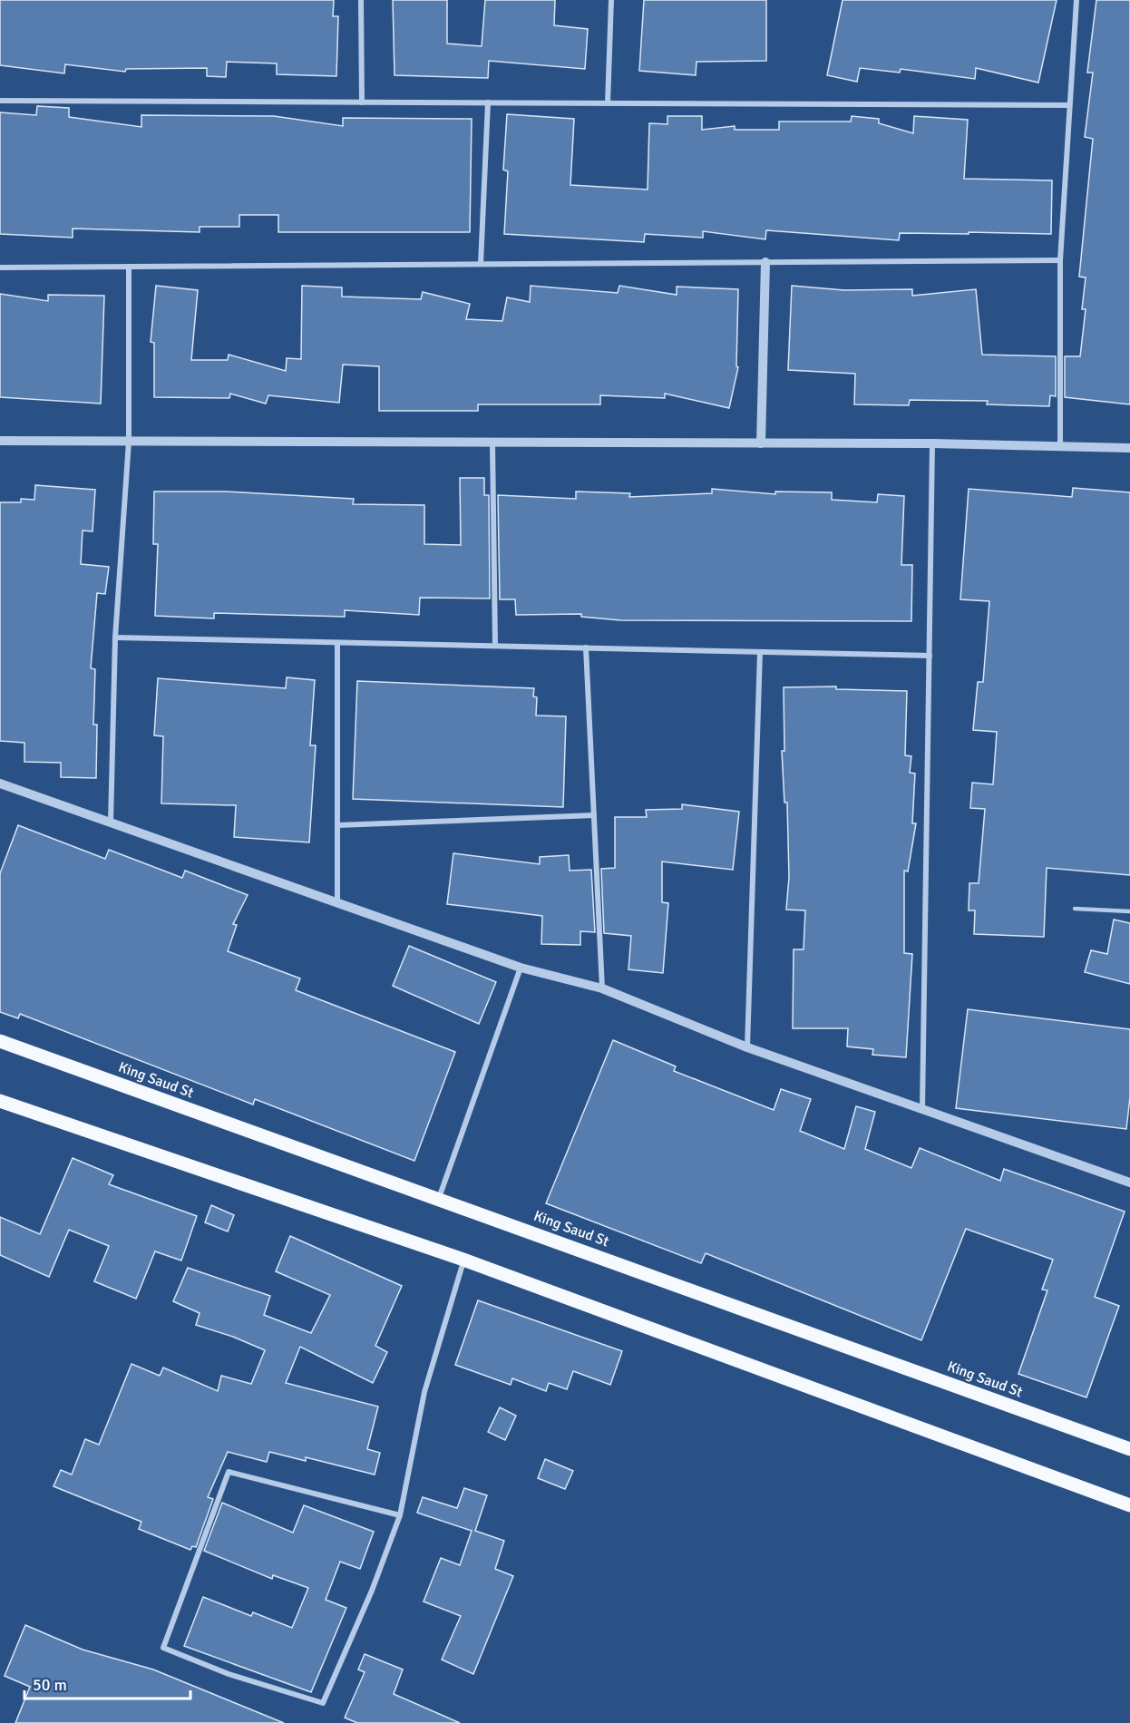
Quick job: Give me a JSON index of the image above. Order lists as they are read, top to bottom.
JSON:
{
  "streets": {
    "main road": ["King Saud St"]
  },
  "scale_bar": "50 m"
}
